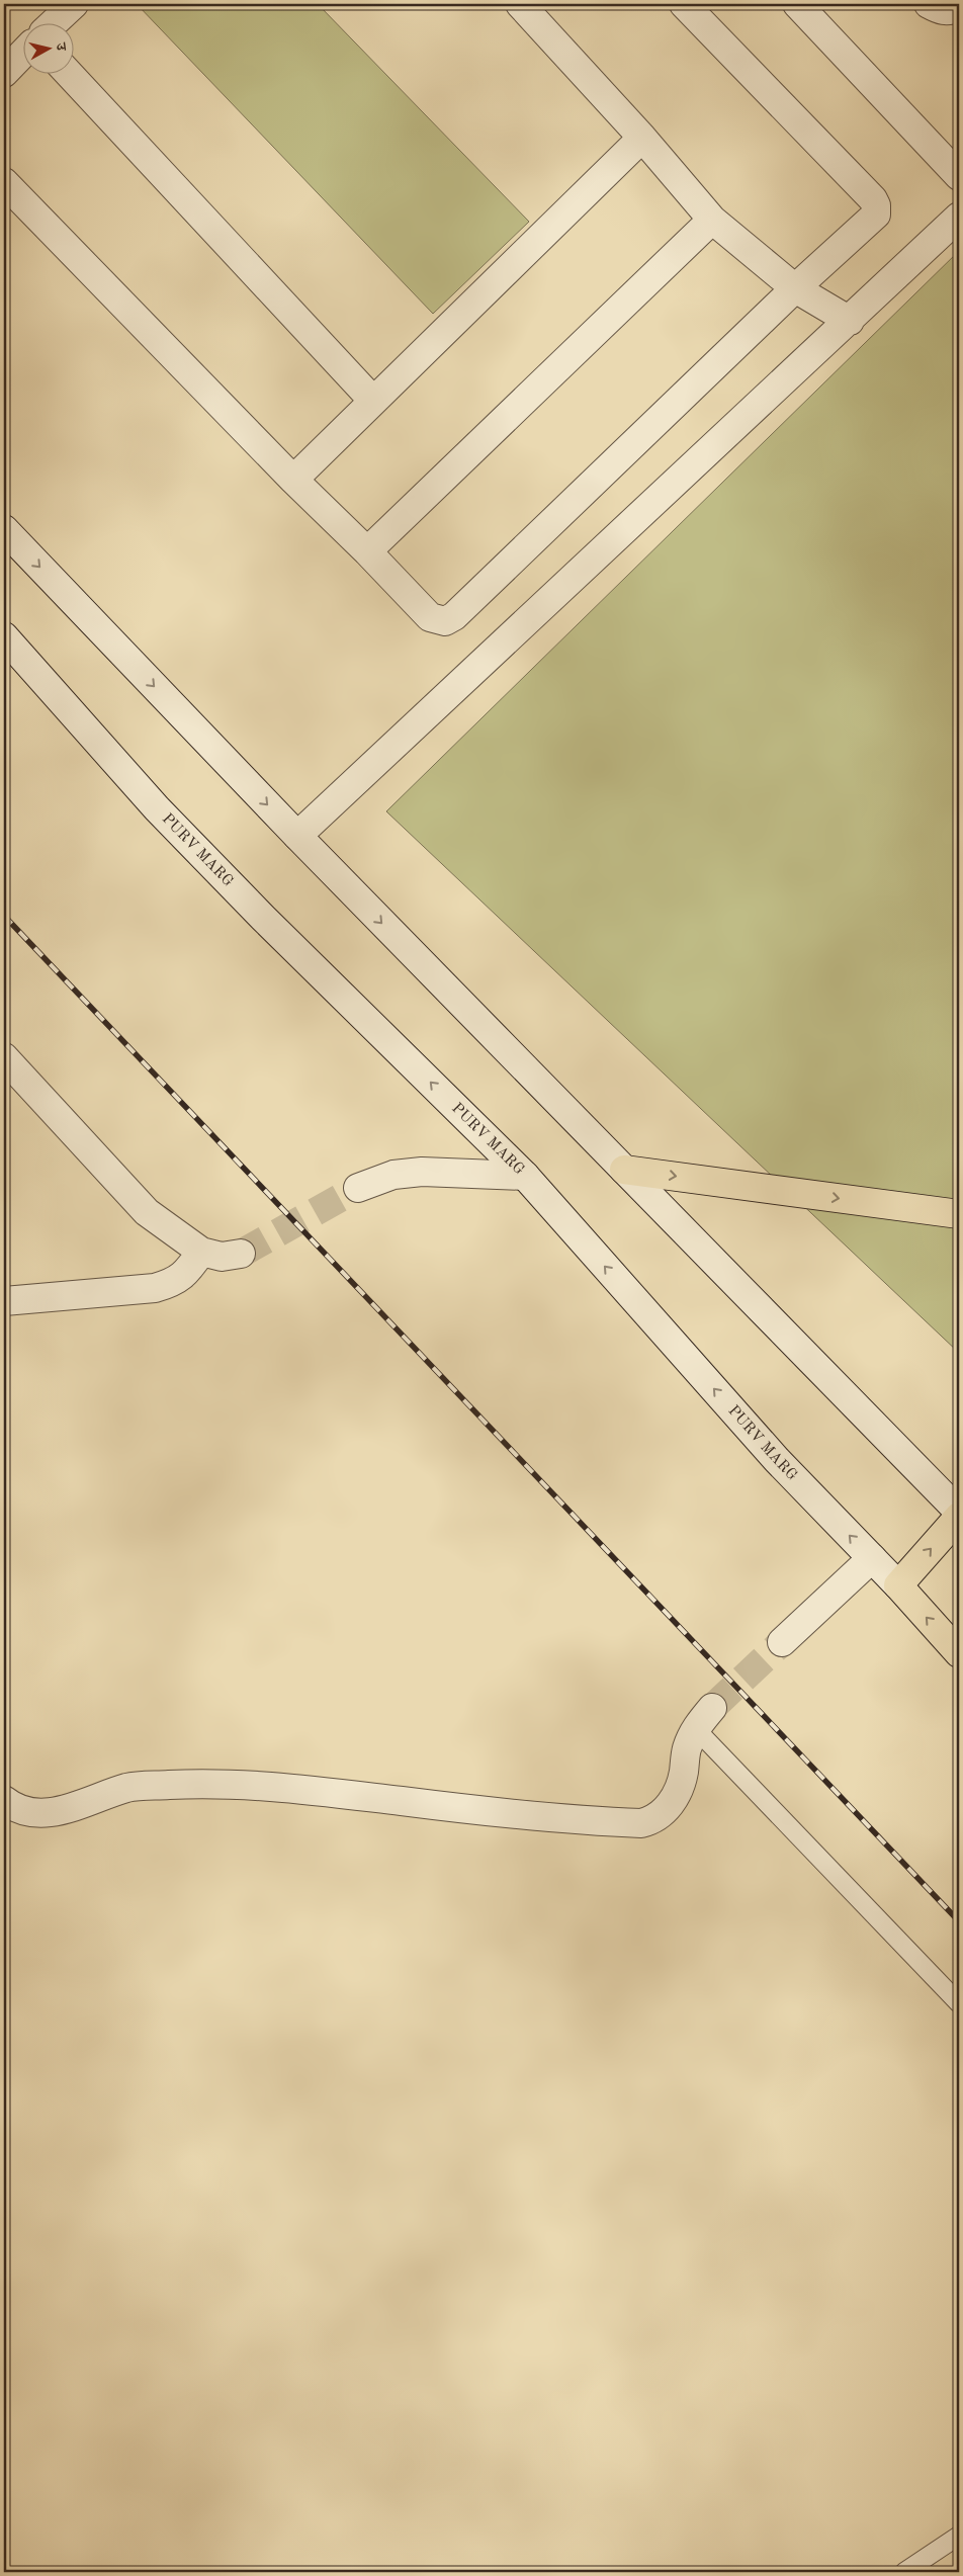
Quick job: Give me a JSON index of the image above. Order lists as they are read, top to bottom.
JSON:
{
  "streets": {
    "highway": ["PURV MARG"]
  },
  "north": "right"
}
